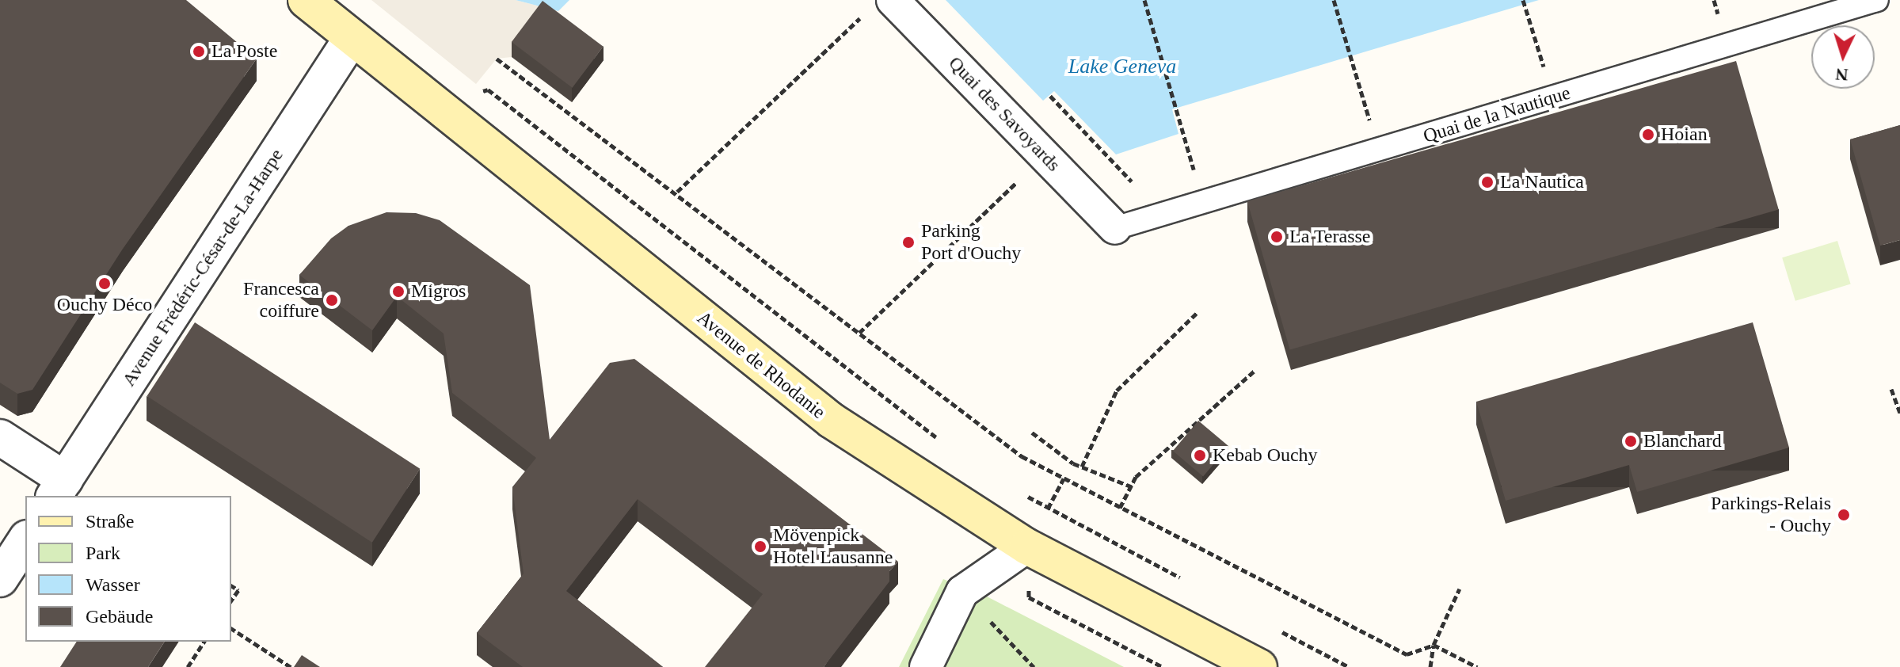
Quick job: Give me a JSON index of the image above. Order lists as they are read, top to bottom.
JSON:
{
  "streets": {
    "main road": ["Avenue de Rhodanie"],
    "street": ["Quai des Savoyards", "Avenue Frédéric-César-de-La-Harpe"],
    "lane": ["Quai de la Nautique"]
  },
  "crossings": [
    ["Quai des Savoyards", "Quai de la Nautique"],
    ["Avenue Frédéric-César-de-La-Harpe", "Avenue de Rhodanie"]
  ],
  "water": ["Lake Geneva"],
  "places": [
    "La Poste",
    "Hoian",
    "La Nautica",
    "La Terasse",
    "Parking Port d'Ouchy",
    "Ouchy Déco",
    "Migros",
    "Francesca coiffure",
    "Blanchard",
    "Kebab Ouchy",
    "Parkings-Relais - Ouchy",
    "Mövenpick Hotel Lausanne"
  ],
  "legend": [
    "Straße",
    "Park",
    "Wasser",
    "Gebäude"
  ],
  "north": "bottom"
}
